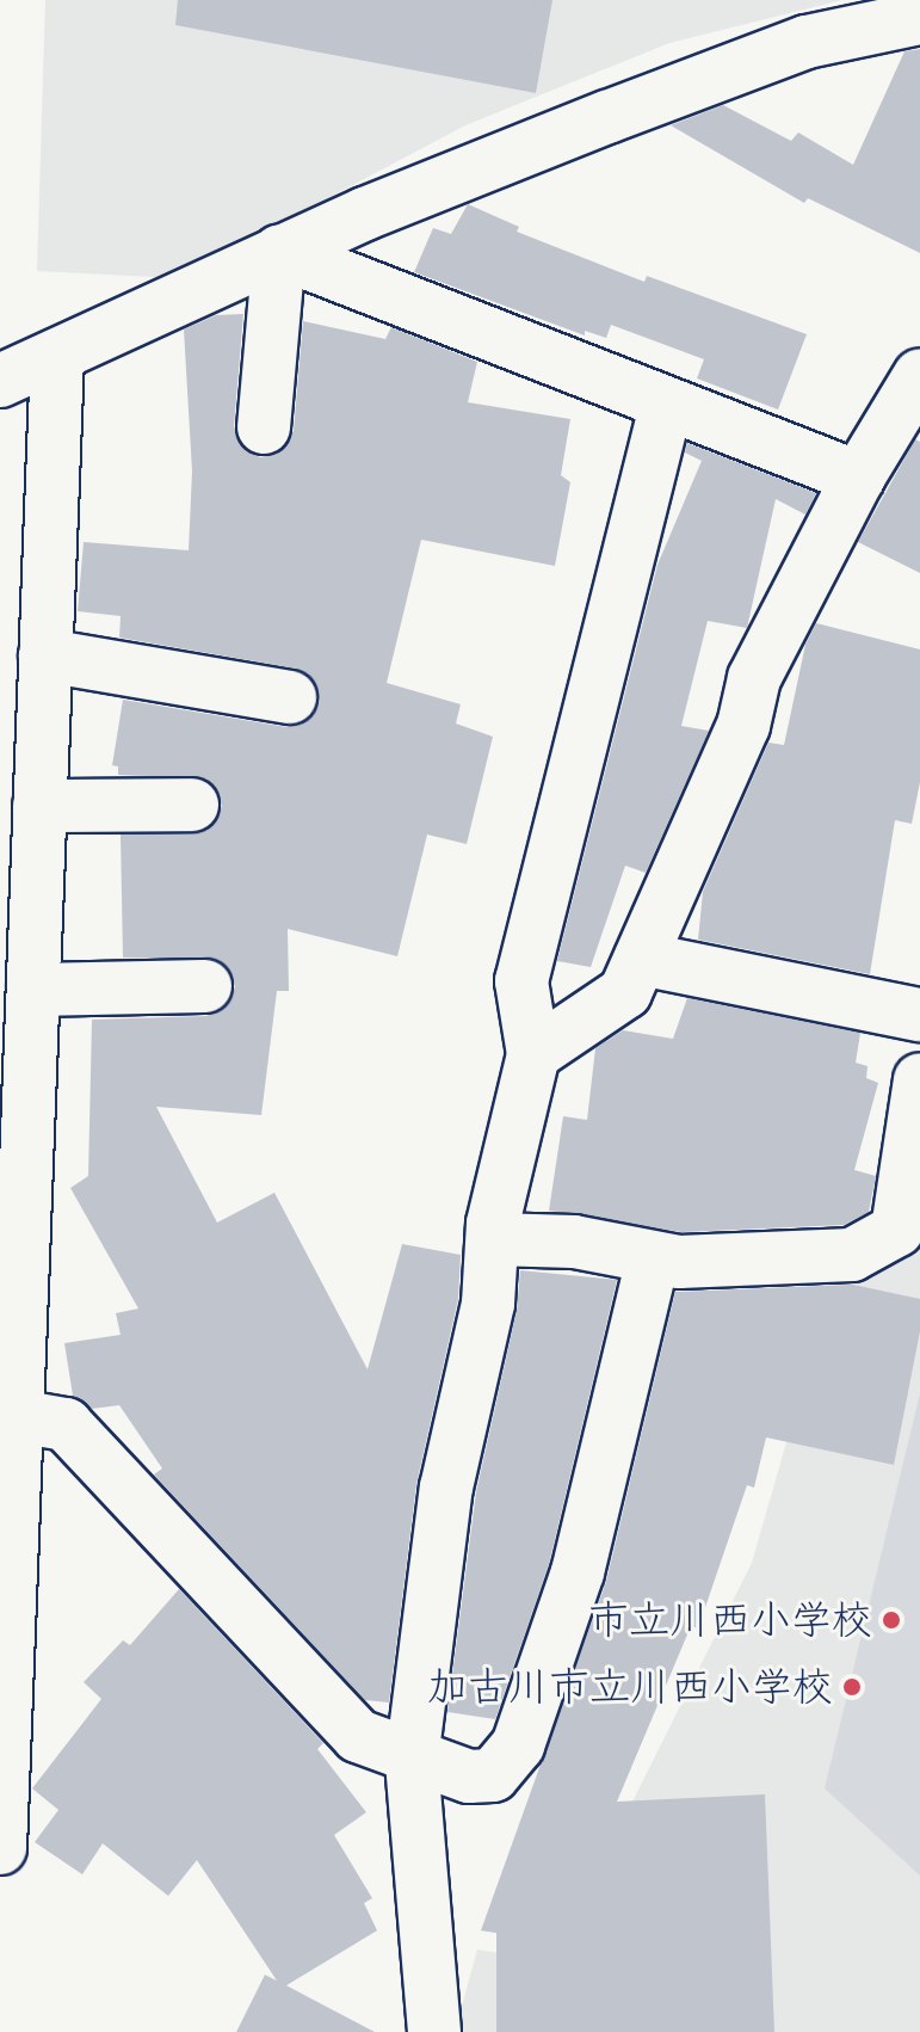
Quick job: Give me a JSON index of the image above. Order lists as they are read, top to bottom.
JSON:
{
  "places": ["市立川西小学校", "加古川市立川西小学校"]
}
